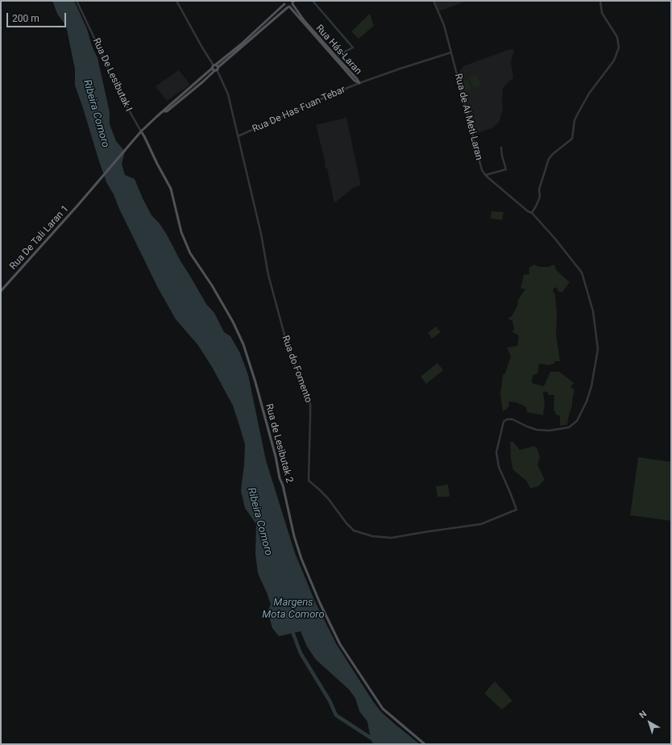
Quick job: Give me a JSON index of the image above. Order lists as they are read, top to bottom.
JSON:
{
  "streets": {
    "main road": ["Rua Hás-Laran", "Rua De Tali Laran 1", "Rua de Lesibutak 2"],
    "street": [
      "Rua De Lesibutak I",
      "Rua De Has Fuan Tebar",
      "Rua de Ai Meti Laran",
      "Rua do Fomento"
    ]
  },
  "crossings": [
    ["Rua Hás-Laran", "Rua De Has Fuan Tebar"],
    ["Rua De Lesibutak I", "Rua De Tali Laran 1"],
    ["Rua De Lesibutak I", "Rua de Lesibutak 2"],
    ["Rua De Has Fuan Tebar", "Rua de Ai Meti Laran"],
    ["Rua De Has Fuan Tebar", "Rua do Fomento"],
    ["Rua de Ai Meti Laran", "Rua do Fomento"],
    ["Rua De Tali Laran 1", "Rua de Lesibutak 2"]
  ],
  "water": ["Ribeira Comoro", "Margens Mota Comoro"],
  "scale_bar": "200 m",
  "north": "top left"
}
